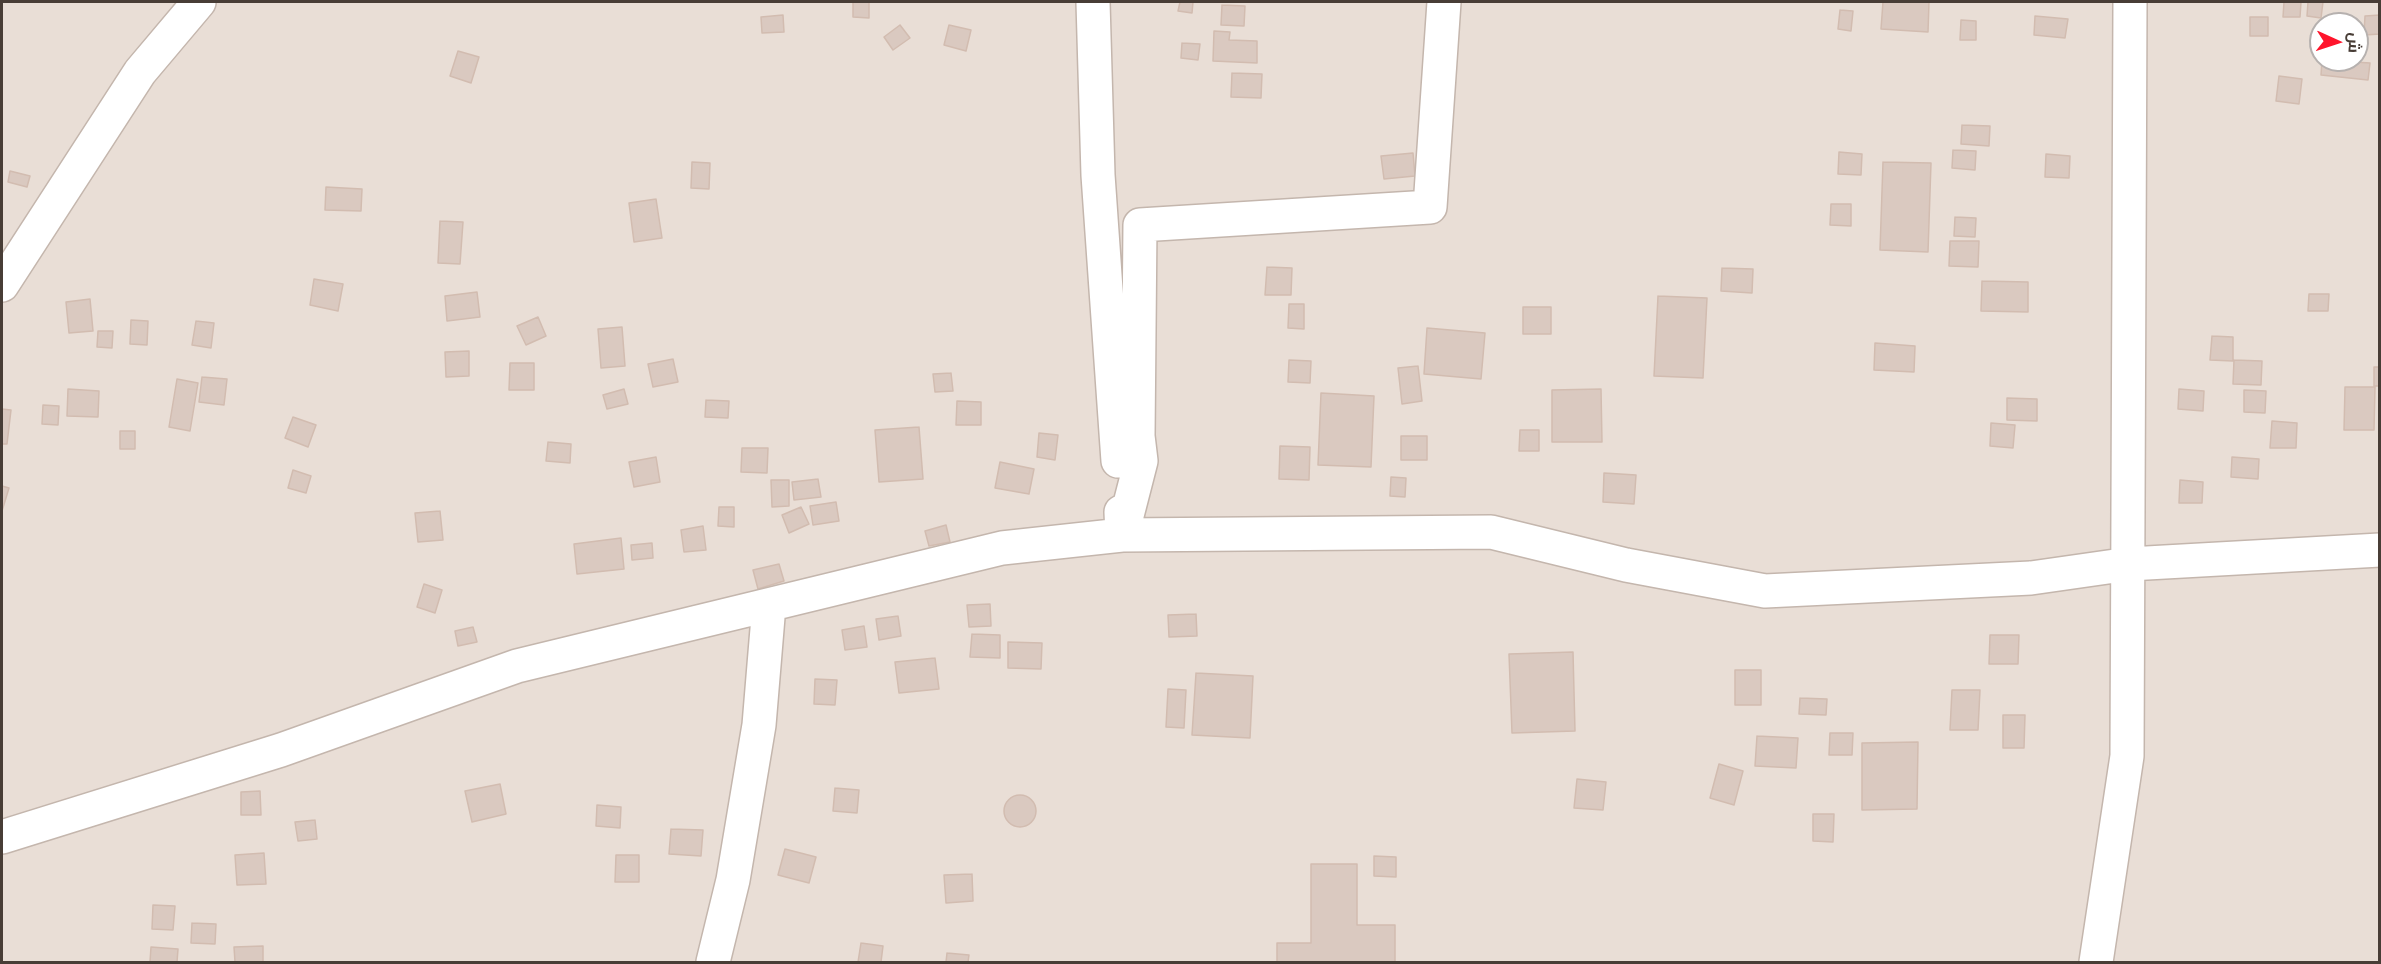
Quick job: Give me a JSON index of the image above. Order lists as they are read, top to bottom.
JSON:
{
  "north": "right"
}
